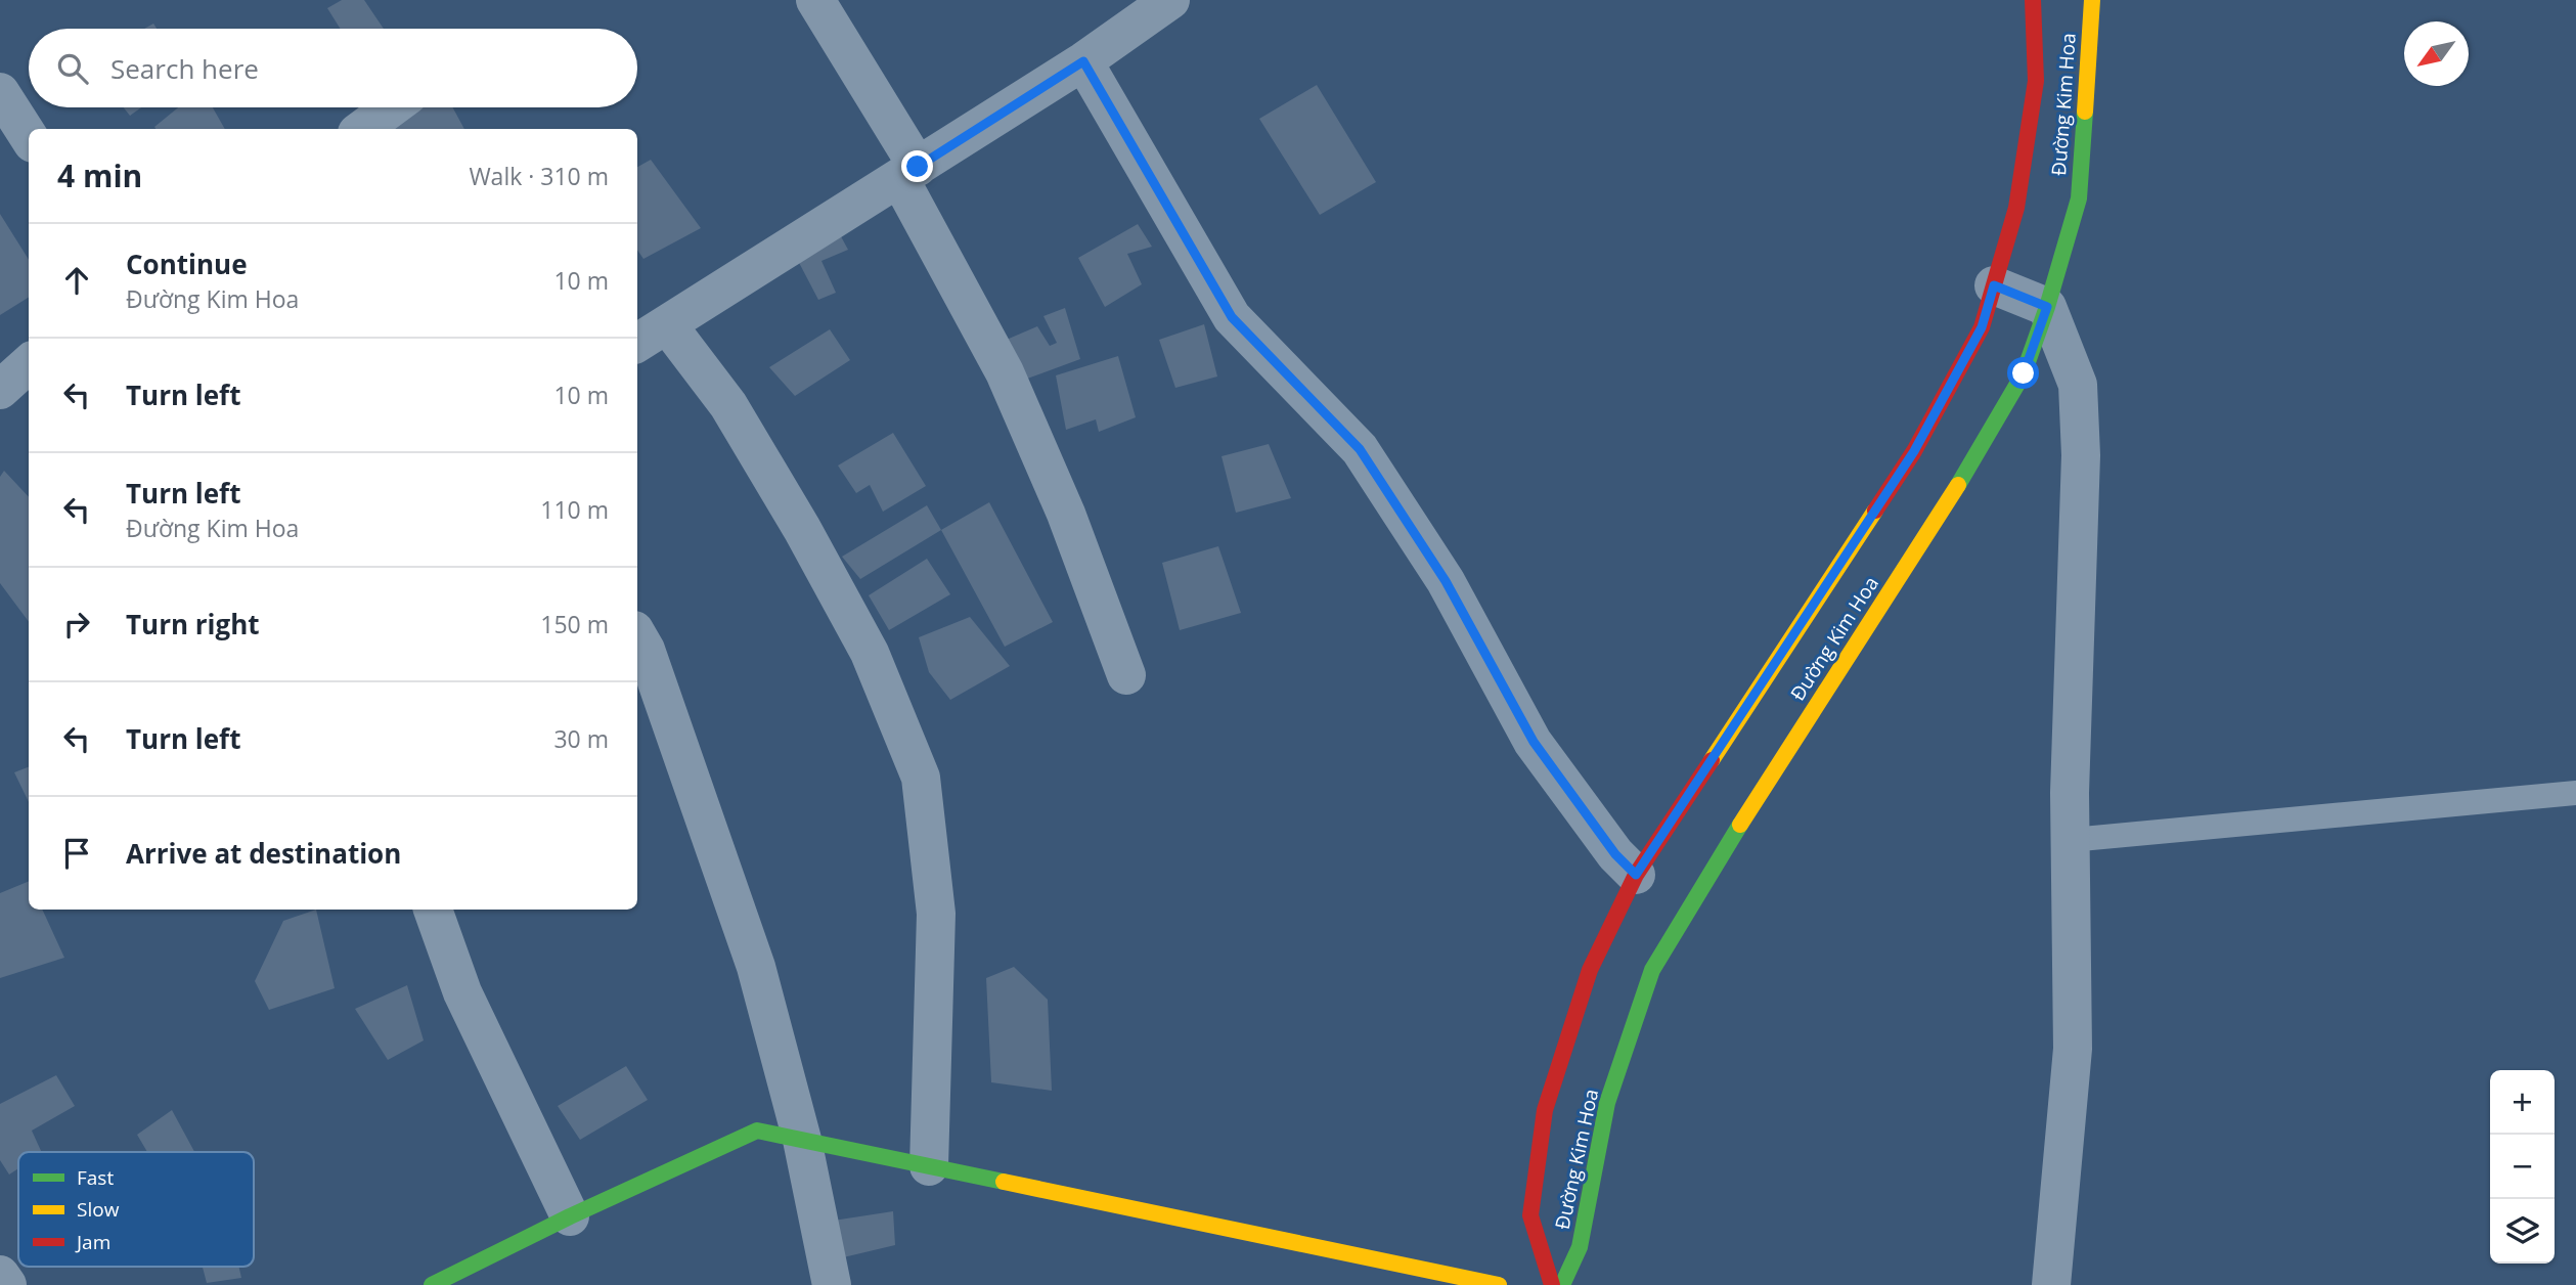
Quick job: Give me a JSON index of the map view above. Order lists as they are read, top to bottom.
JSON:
{
  "streets": {
    "street": ["Đường Kim Hoa"]
  },
  "legend": ["Fast", "Slow", "Jam"],
  "north": "bottom left",
  "page": {
    "search": "Search here",
    "heading": ["4 min", "Walk · 310 m"],
    "list": [
      ["Continue", "Đường Kim Hoa", "10 m"],
      ["Turn left", "10 m"],
      ["Turn left", "Đường Kim Hoa", "110 m"],
      ["Turn right", "150 m"],
      ["Turn left", "30 m"],
      "Arrive at destination"
    ],
    "map_buttons": ["+", "−"]
  }
}
